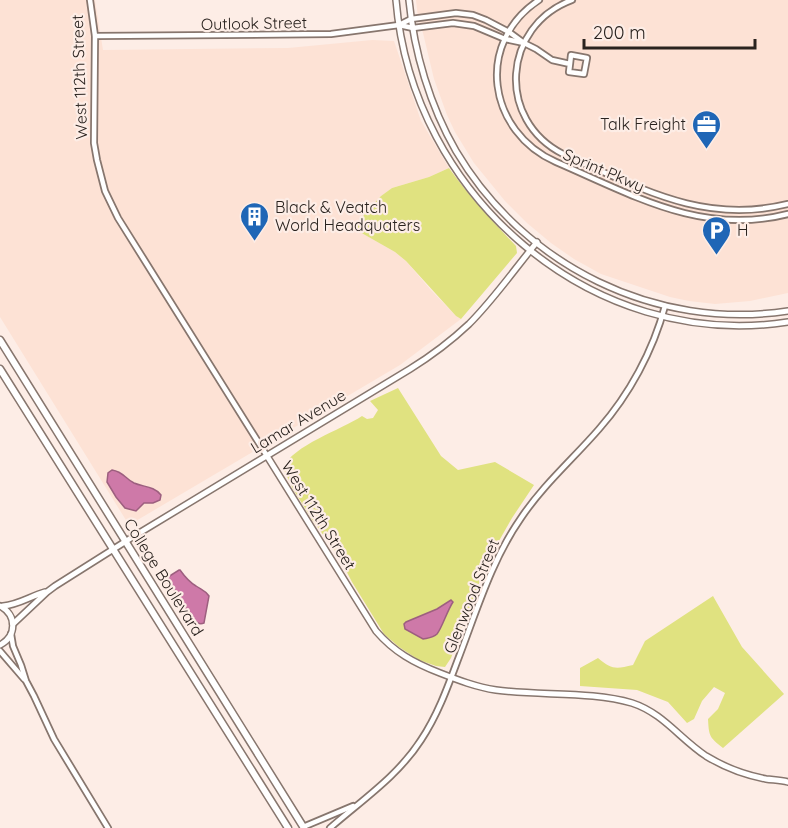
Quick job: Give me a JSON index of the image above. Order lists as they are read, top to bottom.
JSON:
{
  "streets": {
    "main road": ["College Boulevard"],
    "street": [
      "Outlook Street",
      "West 112th Street",
      "Sprint Pkwy",
      "Lamar Avenue",
      "Glenwood Street"
    ]
  },
  "crossings": [
    ["Outlook Street", "West 112th Street"],
    ["West 112th Street", "Lamar Avenue"],
    ["West 112th Street", "Glenwood Street"],
    ["Lamar Avenue", "College Boulevard"],
    ["College Boulevard", "Glenwood Street"]
  ],
  "places": {
    "office": ["Talk Freight"],
    "building": ["Black & Veatch World Headquaters"],
    "parking": ["H"]
  },
  "scale_bar": "200 m"
}
